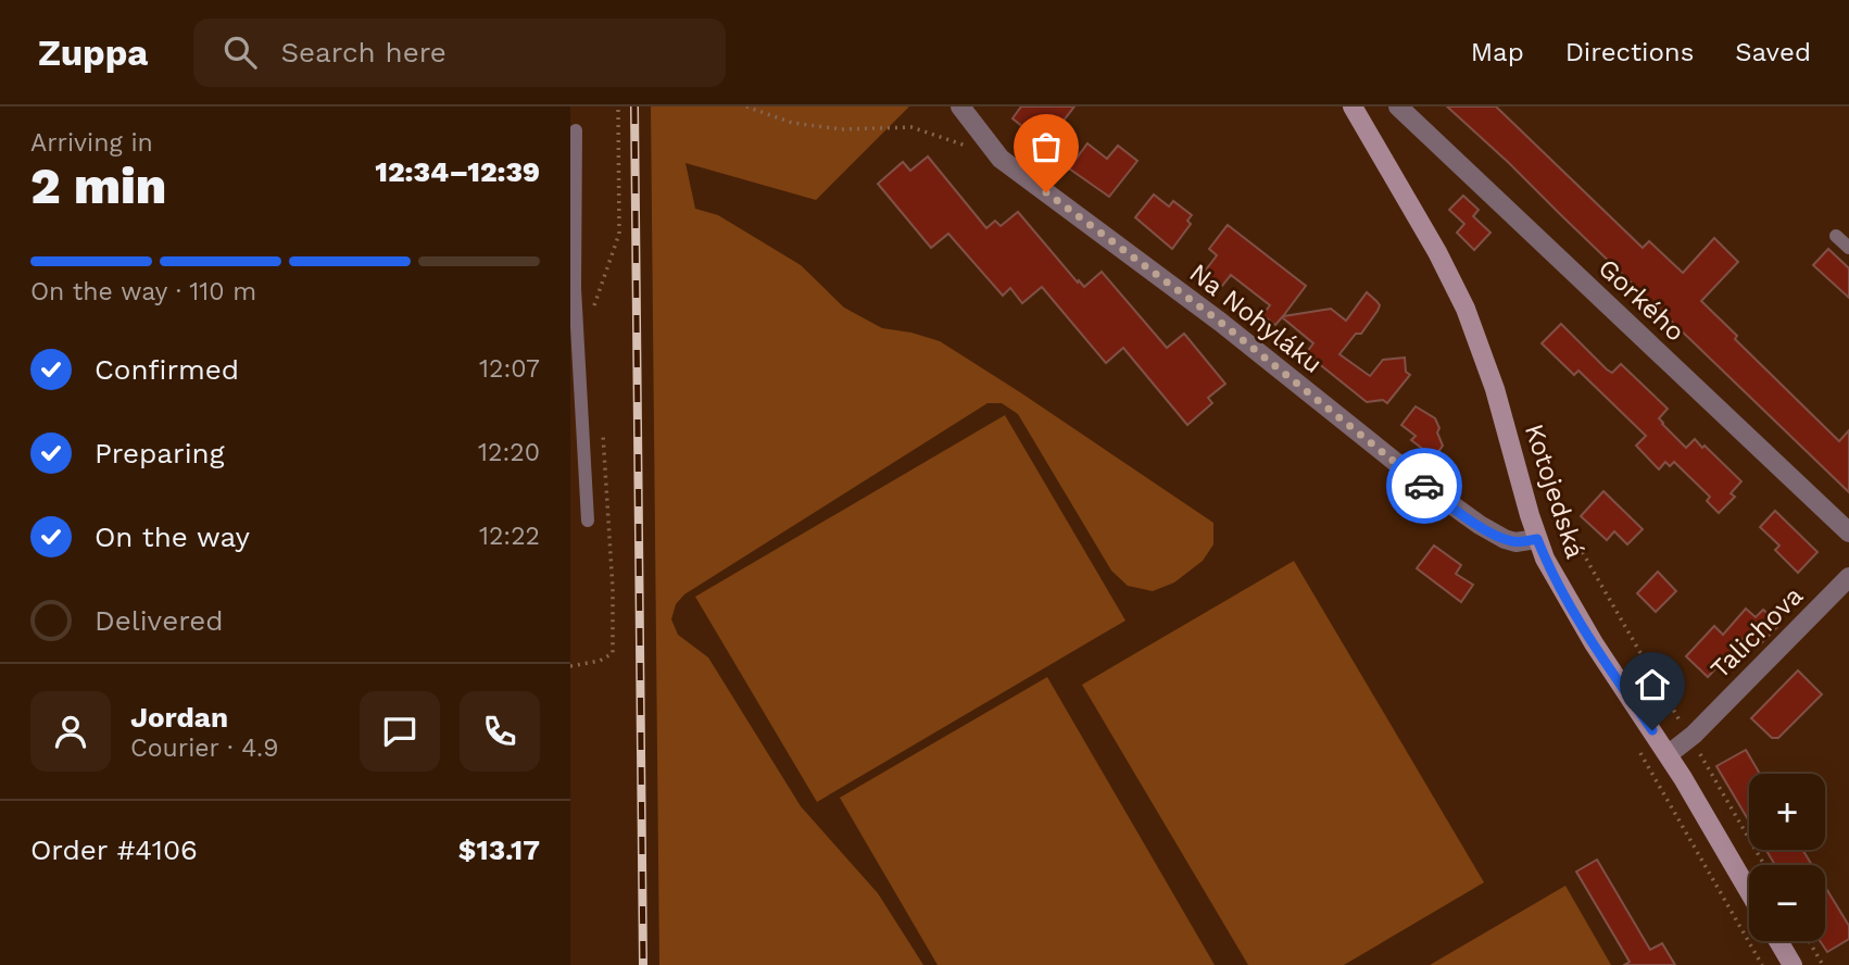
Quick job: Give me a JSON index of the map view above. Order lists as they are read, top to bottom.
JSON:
{
  "streets": {
    "main road": ["Kotojedská"],
    "street": ["Gorkého", "Na Nohyláku", "Talichova"]
  },
  "crossings": [
    ["Na Nohyláku", "Kotojedská"],
    ["Kotojedská", "Talichova"]
  ],
  "page": {
    "header": "Zuppa",
    "search": "Search here",
    "nav": ["Map", "Directions", "Saved"],
    "heading": ["2 min", "Arriving in", "12:34–12:39"],
    "panel": [
      "Jordan",
      "Courier · 4.9",
      "Order #4106",
      "$13.17"
    ],
    "bar": "On the way · 110 m",
    "list": [
      ["Confirmed", "12:07"],
      ["Preparing", "12:20"],
      ["On the way", "12:22"],
      "Delivered"
    ],
    "map_buttons": ["+", "−"]
  }
}
